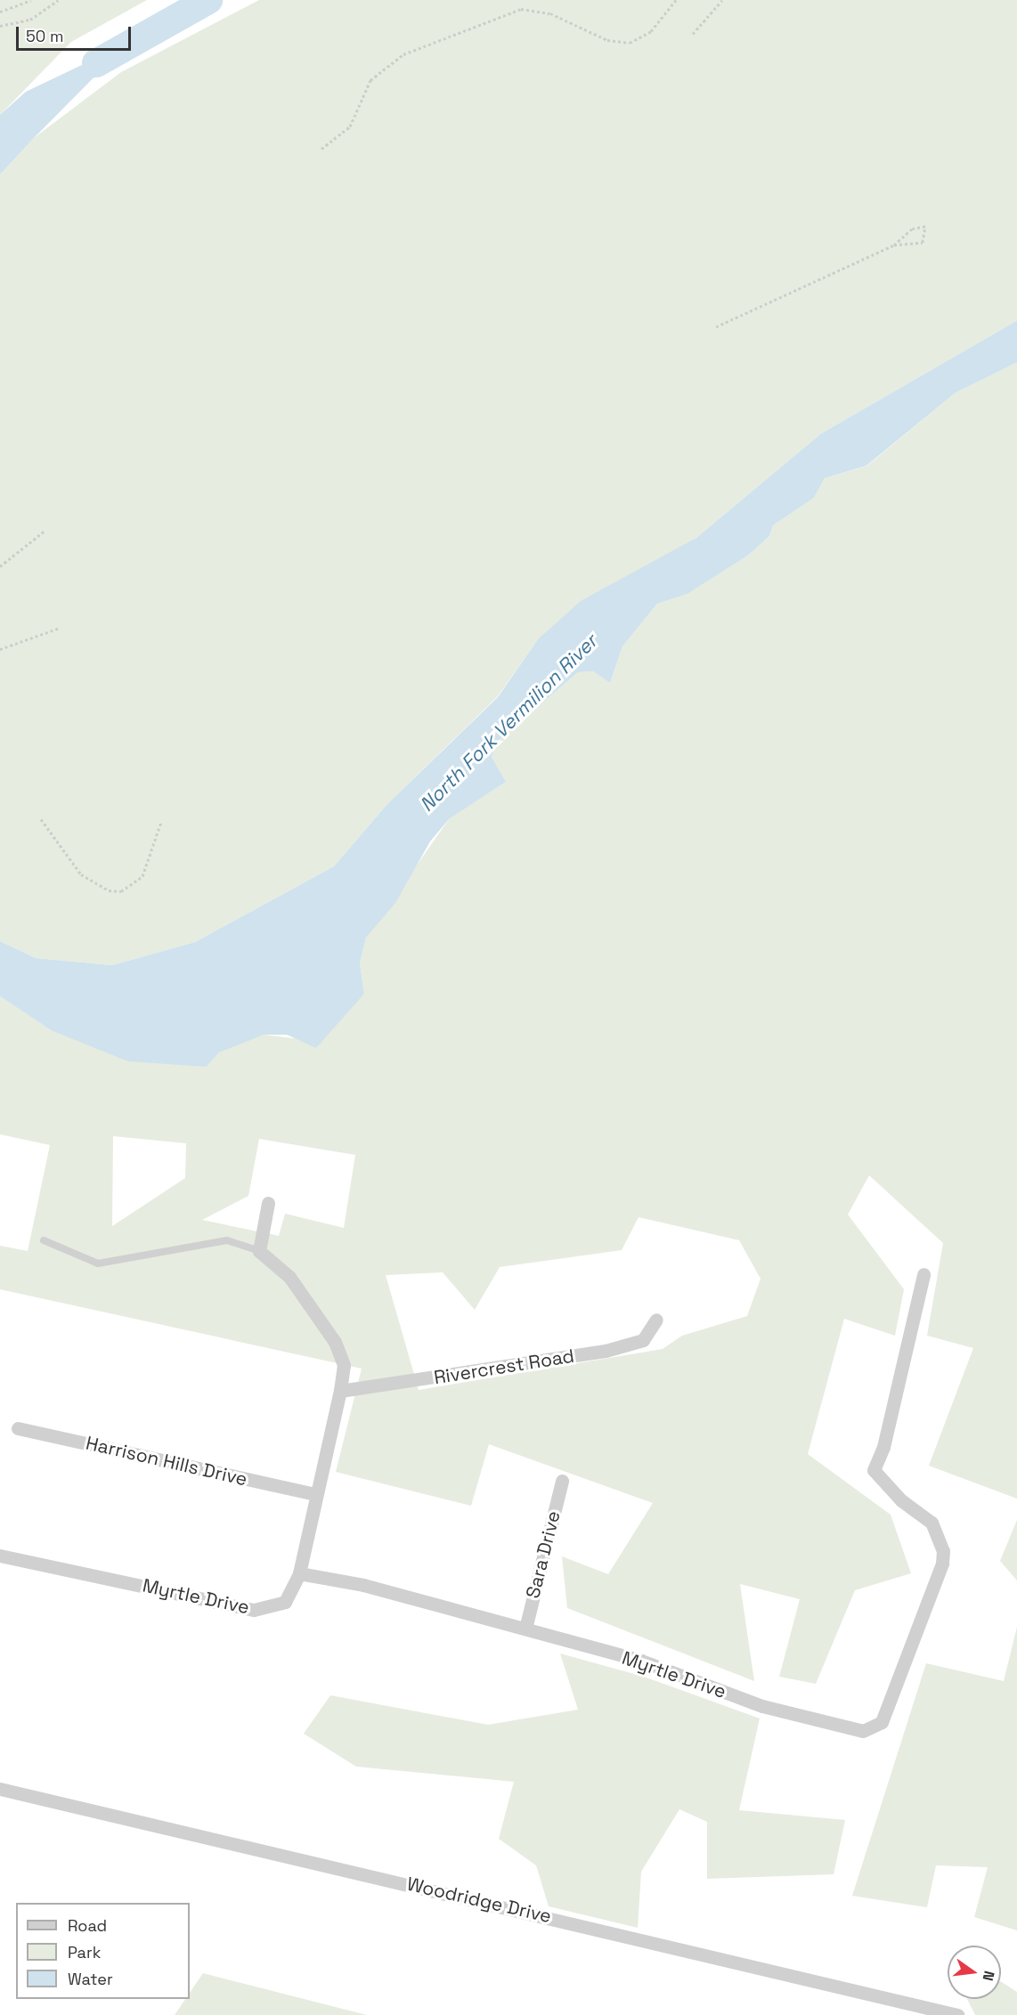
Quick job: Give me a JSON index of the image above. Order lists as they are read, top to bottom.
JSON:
{
  "streets": {
    "street": [
      "Rivercrest Road",
      "Harrison Hills Drive",
      "Sara Drive",
      "Myrtle Drive",
      "Woodridge Drive"
    ]
  },
  "crossings": [
    ["Sara Drive", "Myrtle Drive"]
  ],
  "water": ["North Fork Vermilion River"],
  "legend": ["Road", "Park", "Water"],
  "scale_bar": "50 m",
  "north": "right"
}
